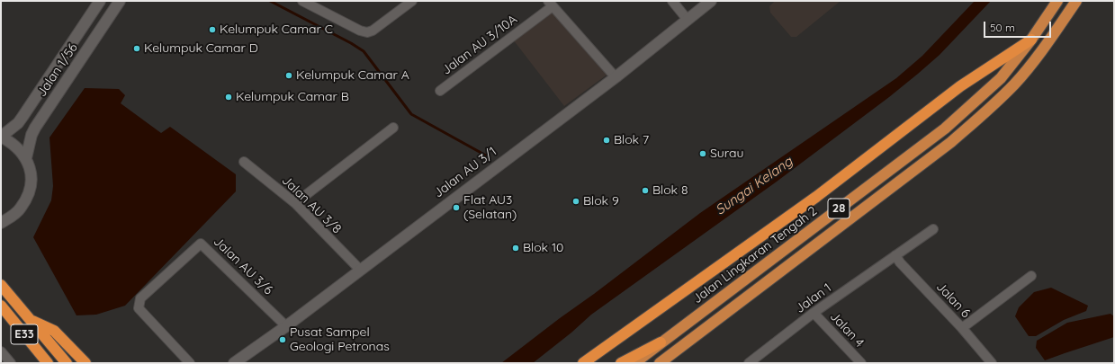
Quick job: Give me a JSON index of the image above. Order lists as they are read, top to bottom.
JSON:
{
  "streets": {
    "highway": ["28", "Jalan Lingkaran Tengah 2", "E33"],
    "main road": ["Jalan 1/56", "Jalan AU 3/1"],
    "street": [
      "Jalan AU 3/10A",
      "Jalan AU 3/8",
      "Jalan AU 3/6",
      "Jalan 1",
      "Jalan 6",
      "Jalan 4"
    ]
  },
  "crossings": [
    ["Jalan AU 3/1", "Jalan AU 3/8"],
    ["Jalan AU 3/1", "Jalan AU 3/6"],
    ["Jalan 1", "Jalan 6"],
    ["Jalan 1", "Jalan 4"]
  ],
  "water": ["Sungai Kelang"],
  "places": [
    "Kelumpuk Camar C",
    "Kelumpuk Camar D",
    "Kelumpuk Camar A",
    "Kelumpuk Camar B",
    "Blok 7",
    "Surau",
    "Blok 8",
    "Blok 9",
    "Flat AU3 (Selatan)",
    "Blok 10",
    "Pusat Sampel Geologi Petronas"
  ],
  "scale_bar": "50 m"
}
